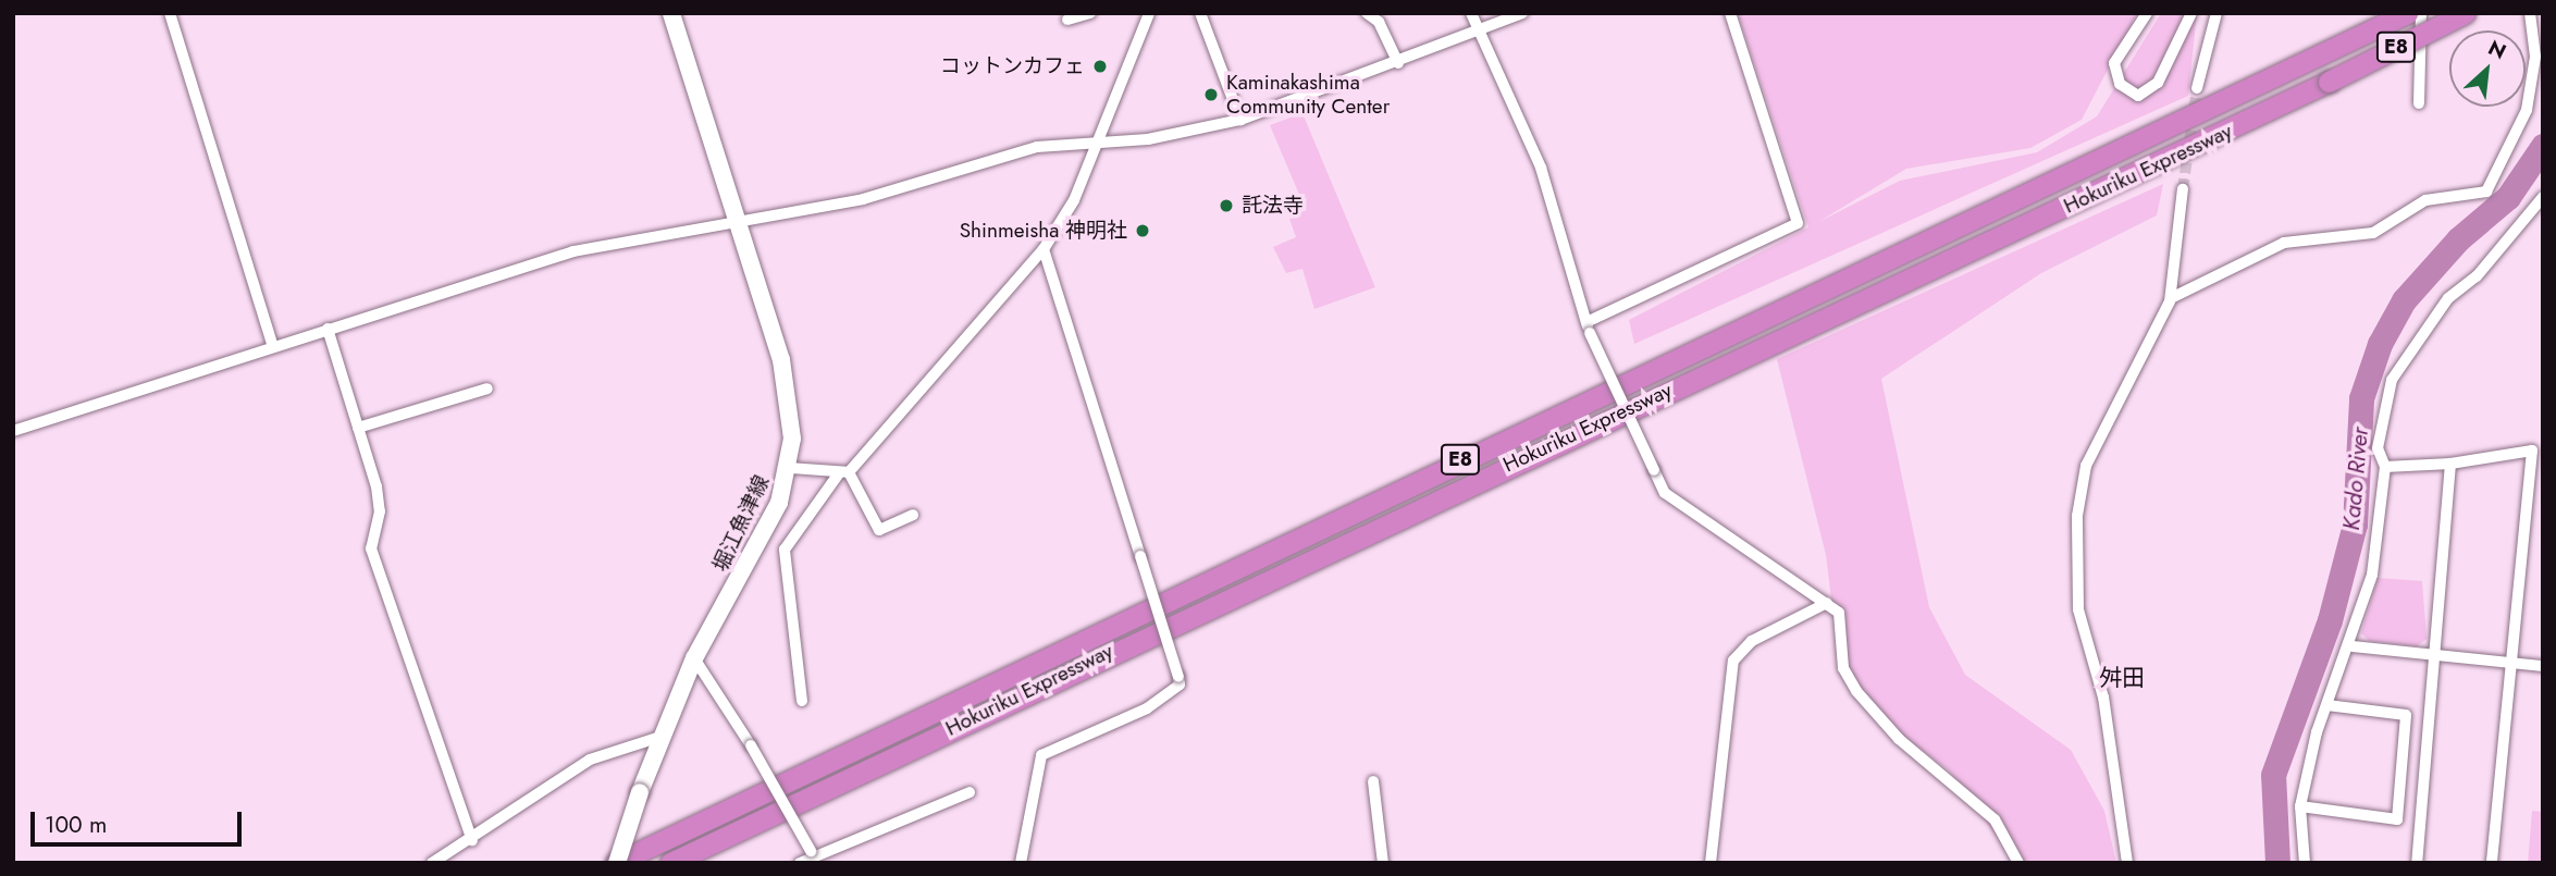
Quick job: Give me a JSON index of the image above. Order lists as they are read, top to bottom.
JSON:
{
  "streets": {
    "highway": ["E8", "Hokuriku Expressway"],
    "main road": ["堀江魚津線"]
  },
  "crossings": [
    ["Hokuriku Expressway", "堀江魚津線"]
  ],
  "districts": ["舛田"],
  "water": ["Kado River"],
  "places": [
    "コットンカフェ",
    "Kaminakashima Community Center",
    "託法寺",
    "Shinmeisha 神明社"
  ],
  "scale_bar": "100 m",
  "north": "top right"
}
